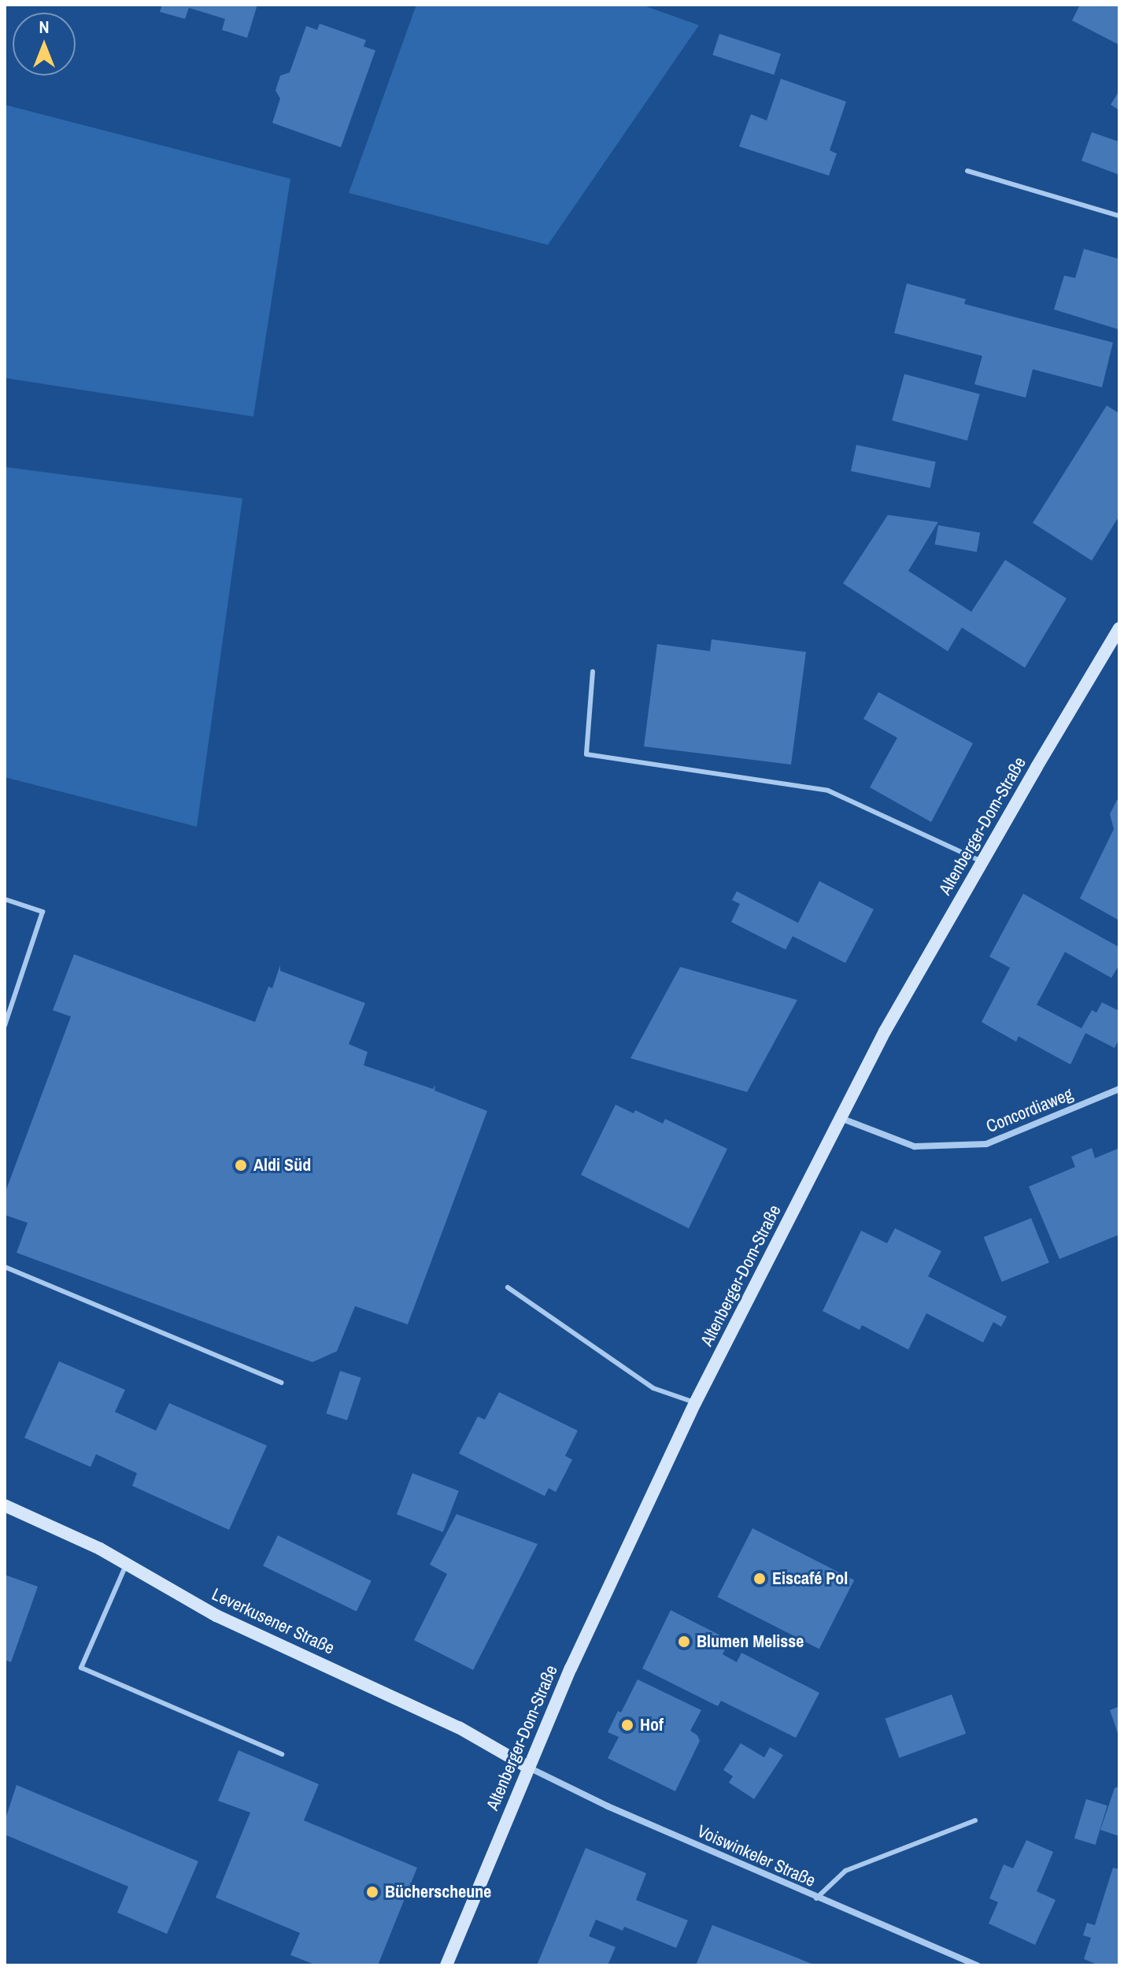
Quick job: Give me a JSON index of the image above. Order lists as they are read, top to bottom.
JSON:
{
  "streets": {
    "main road": ["Altenberger-Dom-Straße", "Leverkusener Straße"],
    "street": ["Concordiaweg", "Voiswinkeler Straße"]
  },
  "crossings": [
    ["Altenberger-Dom-Straße", "Concordiaweg"],
    ["Altenberger-Dom-Straße", "Leverkusener Straße"],
    ["Altenberger-Dom-Straße", "Voiswinkeler Straße"],
    ["Leverkusener Straße", "Voiswinkeler Straße"]
  ],
  "places": [
    "Aldi Süd",
    "Eiscafé Pol",
    "Blumen Melisse",
    "Hof",
    "Bücherscheune"
  ],
  "north": "top"
}
